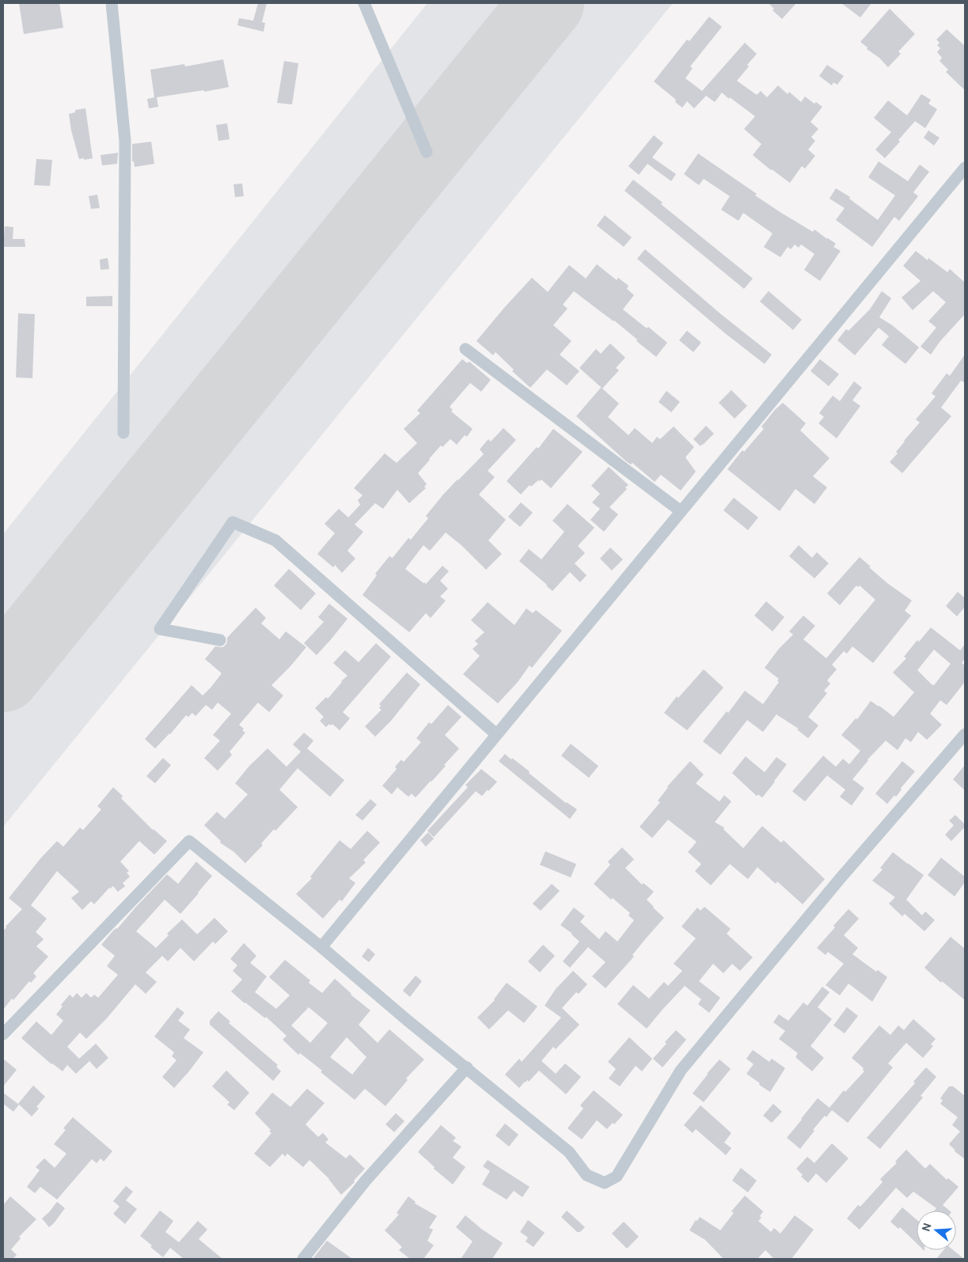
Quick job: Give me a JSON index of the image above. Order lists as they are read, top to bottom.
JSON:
{
  "north": "left"
}
